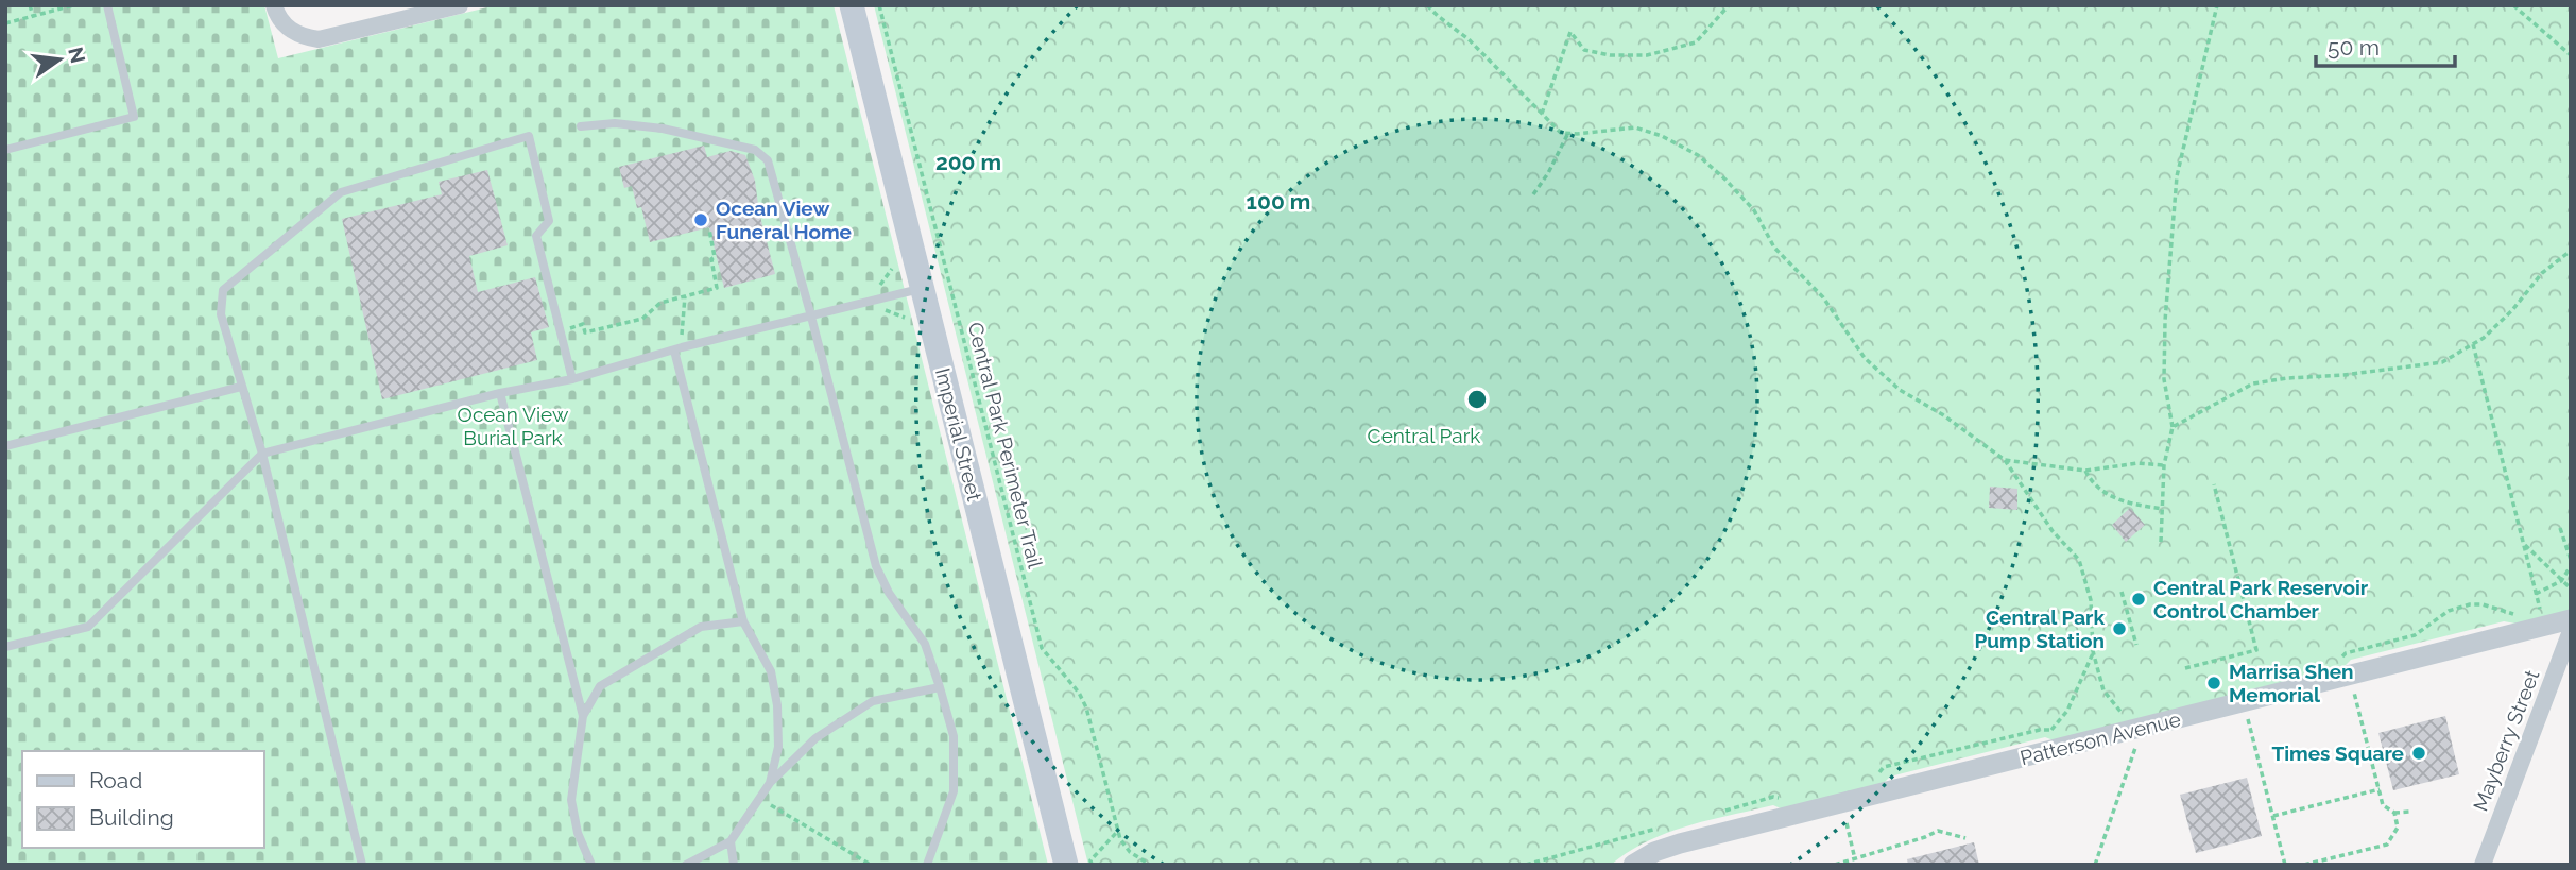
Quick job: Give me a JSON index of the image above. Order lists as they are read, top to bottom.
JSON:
{
  "streets": {
    "main road": ["Imperial Street"],
    "street": ["Patterson Avenue", "Mayberry Street"],
    "path": ["Central Park Perimeter Trail"]
  },
  "parks": ["Ocean View Burial Park", "Central Park"],
  "places": [
    "Ocean View Funeral Home",
    "Central Park Reservoir Control Chamber",
    "Central Park Pump Station",
    "Marrisa Shen Memorial",
    "Times Square"
  ],
  "legend": ["Road", "Building"],
  "scale_bar": "50 m",
  "north": "right",
  "rings": ["200 m", "100 m"]
}
